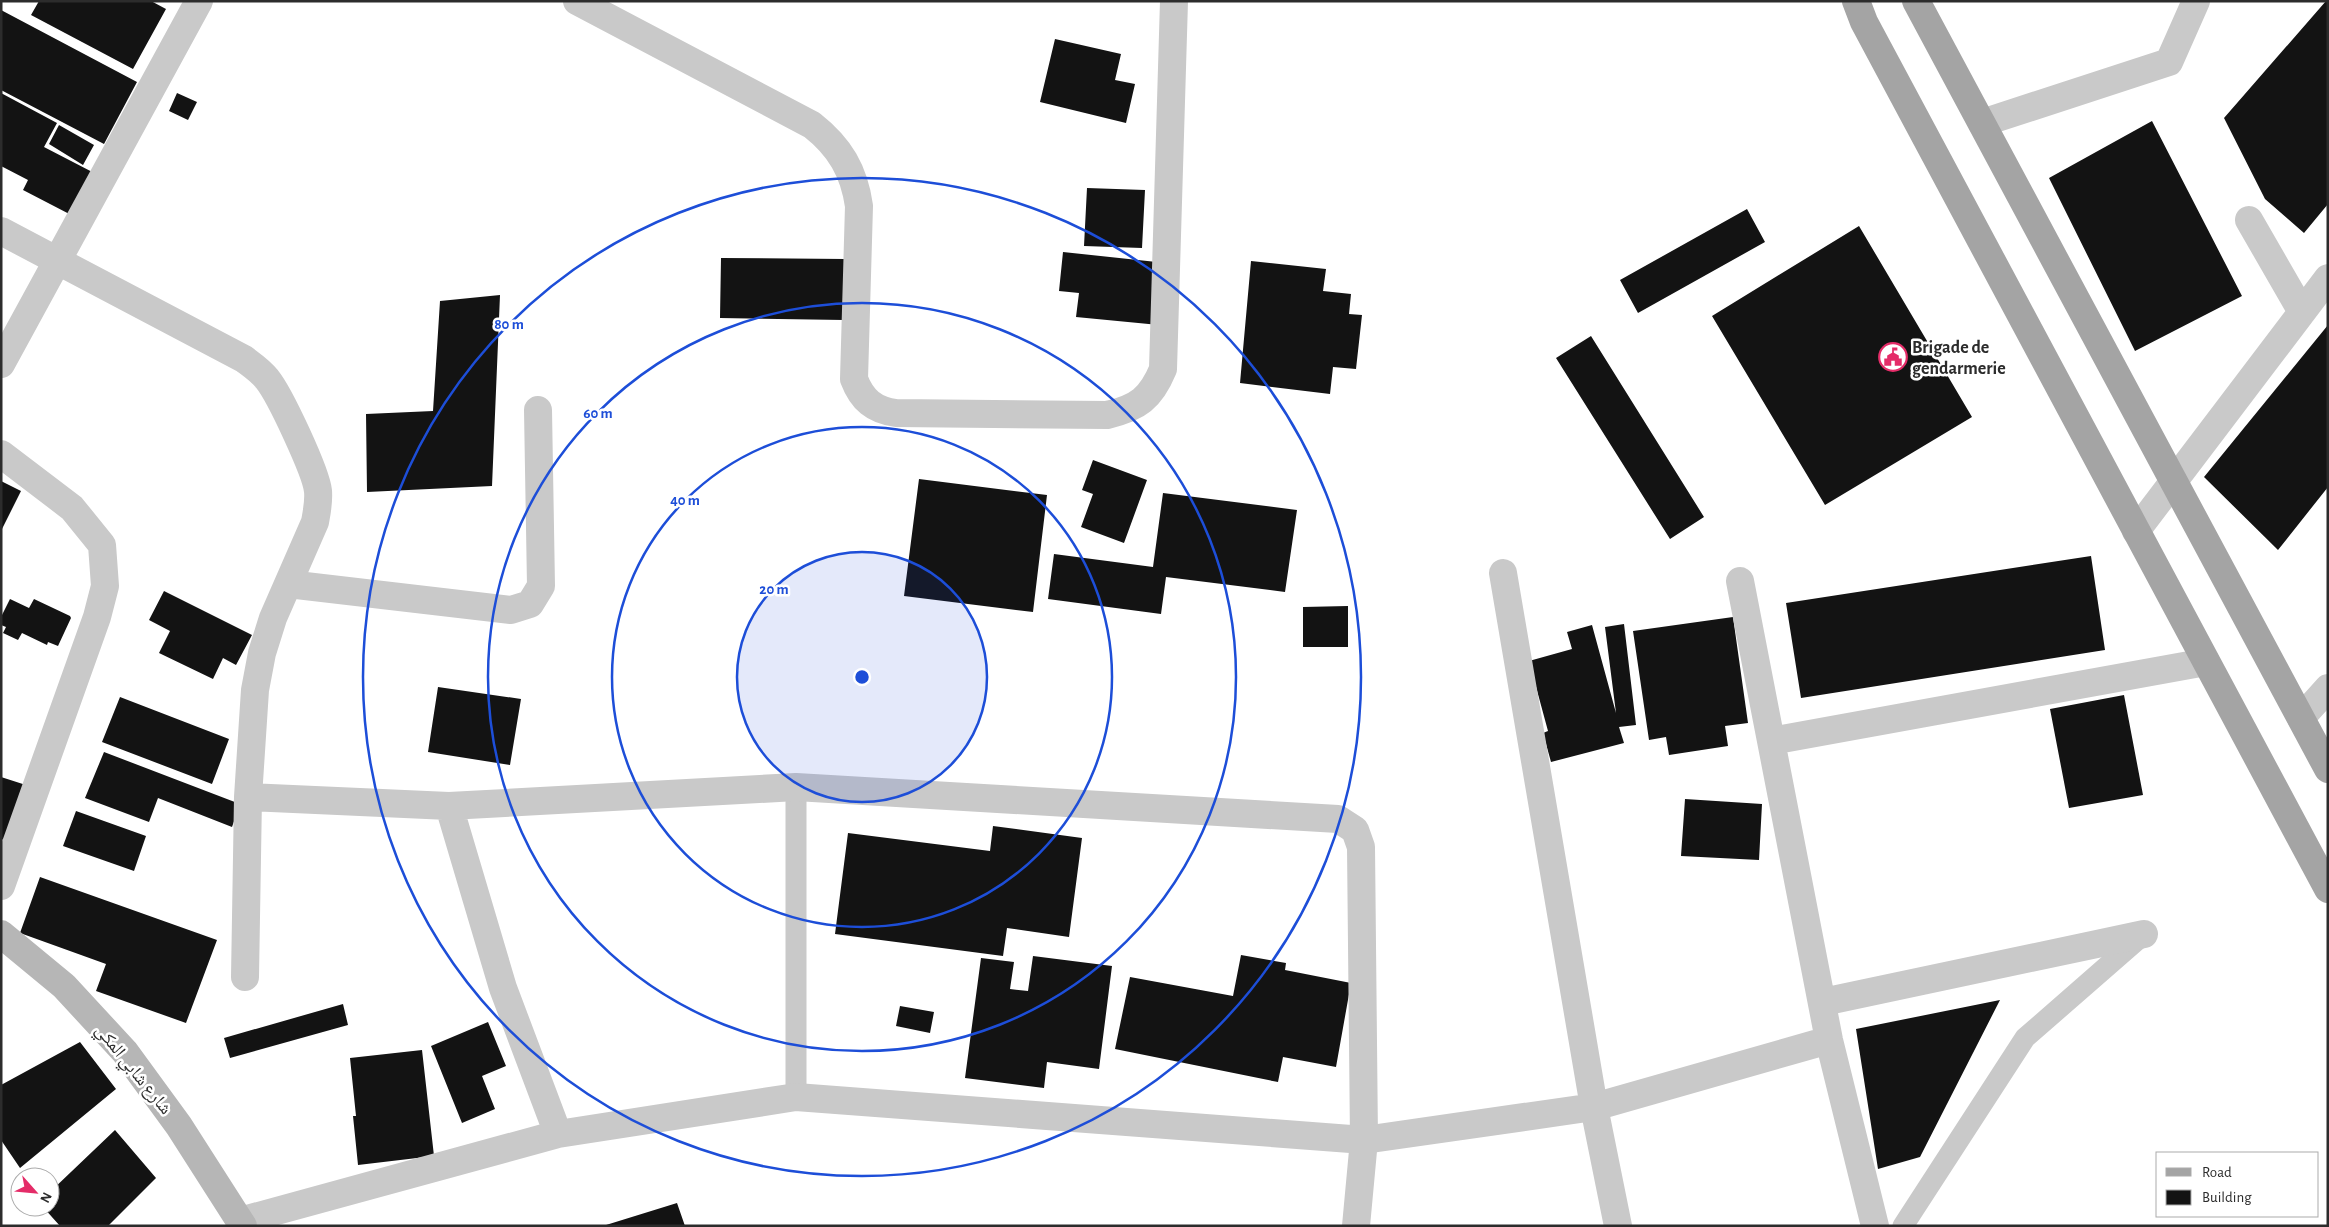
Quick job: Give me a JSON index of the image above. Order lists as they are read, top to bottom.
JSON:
{
  "streets": {
    "main road": ["شارع شابي المكي"]
  },
  "places": {
    "public building": ["Brigade de gendarmerie"]
  },
  "legend": ["Road", "Building"],
  "north": "bottom right",
  "rings": [
    "80 m",
    "60 m",
    "40 m",
    "20 m"
  ]
}
